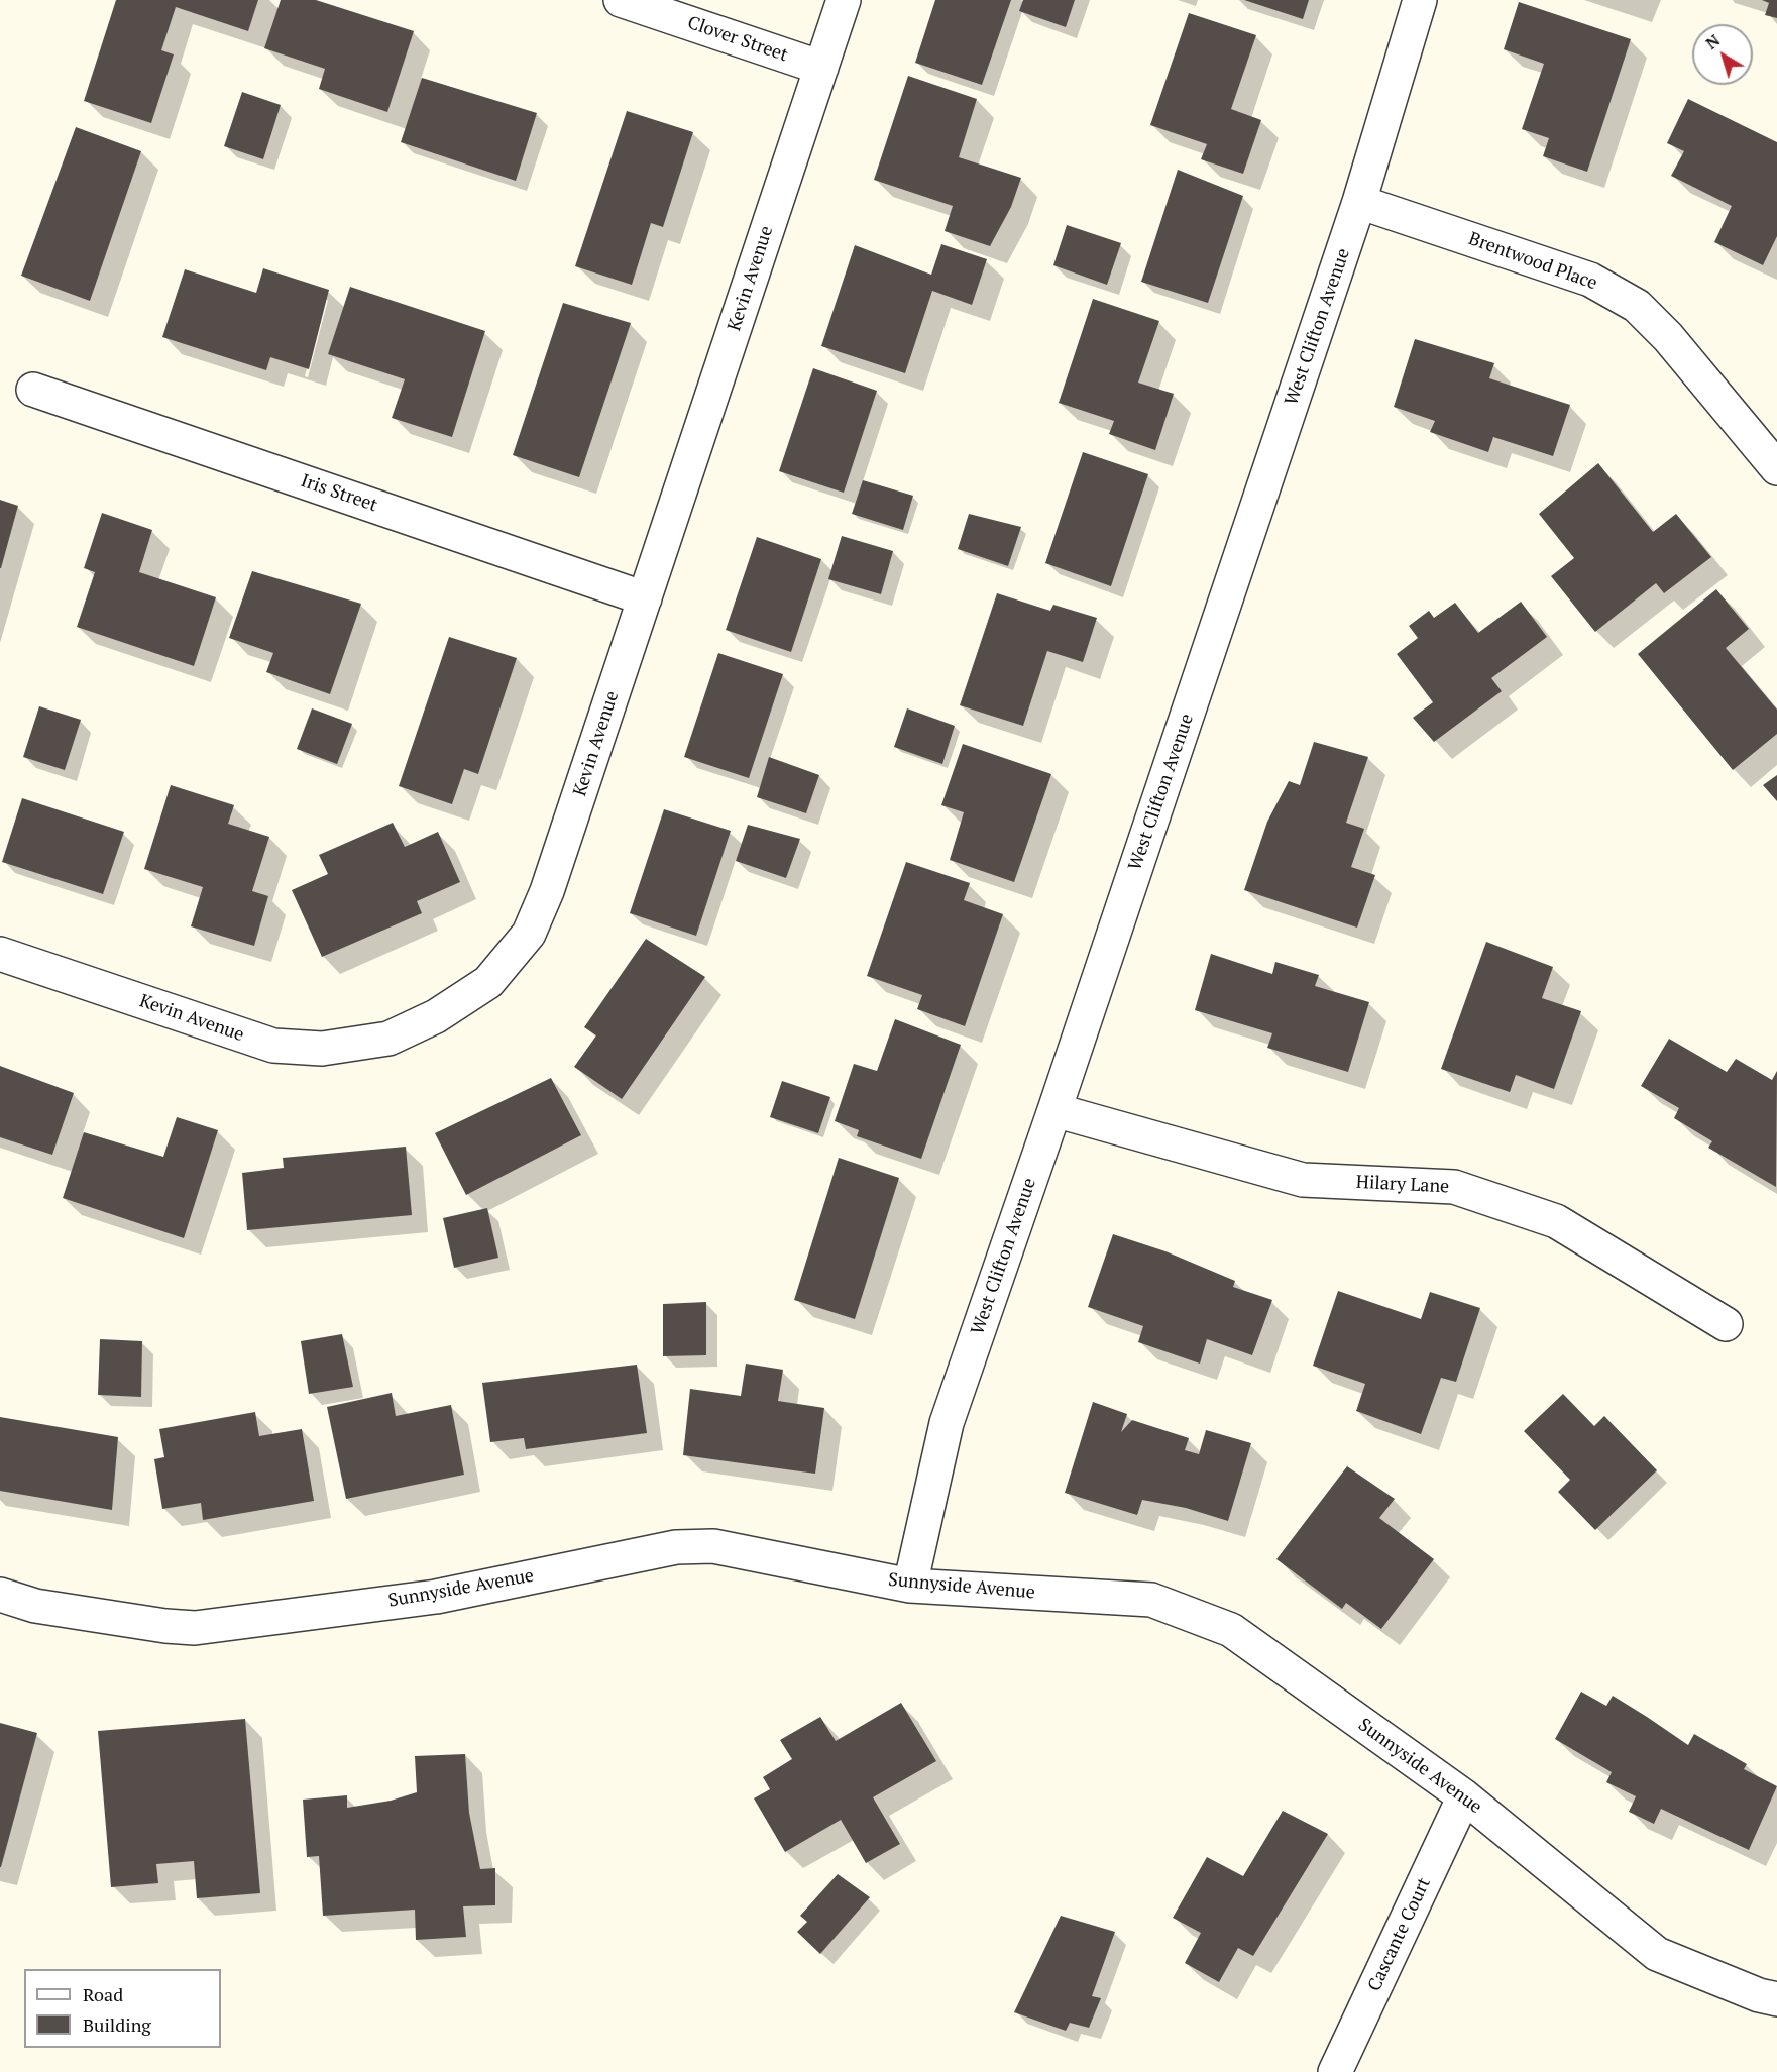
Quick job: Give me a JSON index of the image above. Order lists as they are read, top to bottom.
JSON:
{
  "streets": {
    "street": [
      "Clover Street",
      "Brentwood Place",
      "Kevin Avenue",
      "West Clifton Avenue",
      "Iris Street",
      "Hilary Lane",
      "Sunnyside Avenue",
      "Cascante Court"
    ]
  },
  "crossings": [
    ["Clover Street", "Kevin Avenue"],
    ["Brentwood Place", "West Clifton Avenue"],
    ["Kevin Avenue", "Iris Street"],
    ["West Clifton Avenue", "Hilary Lane"],
    ["West Clifton Avenue", "Sunnyside Avenue"],
    ["Sunnyside Avenue", "Cascante Court"]
  ],
  "legend": ["Road", "Building"],
  "north": "top left"
}
